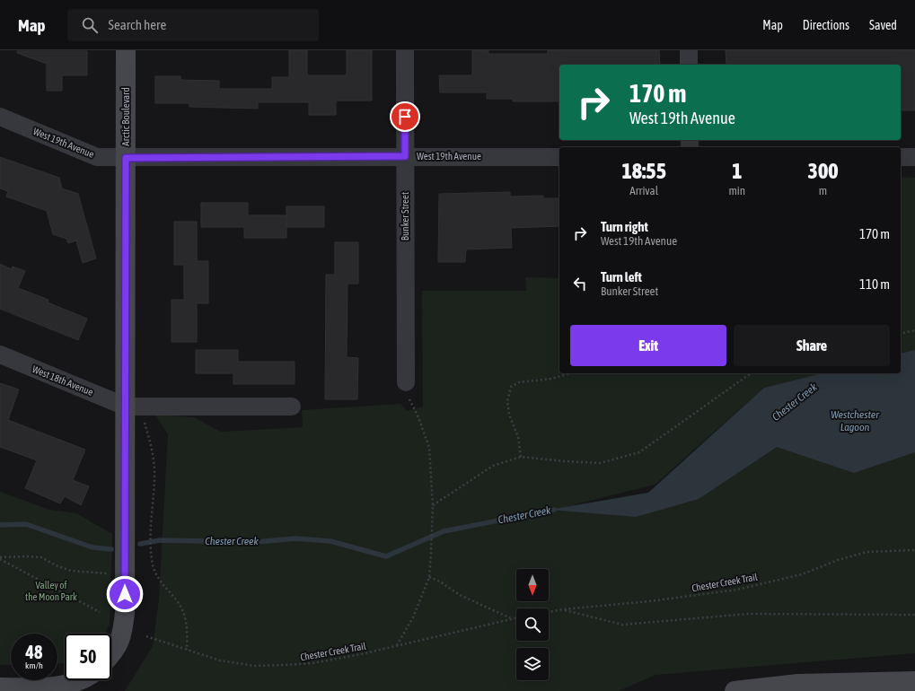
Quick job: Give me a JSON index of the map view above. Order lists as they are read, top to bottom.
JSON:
{
  "streets": {
    "main road": ["Arctic Boulevard"],
    "street": ["West 19th Avenue", "Bunker Street", "West 18th Avenue"],
    "path": ["Chester Creek Trail"]
  },
  "crossings": [
    ["Arctic Boulevard", "West 19th Avenue"],
    ["Arctic Boulevard", "West 18th Avenue"],
    ["West 19th Avenue", "Bunker Street"]
  ],
  "water": ["Chester Creek", "Westchester Lagoon"],
  "parks": ["Valley of the Moon Park"],
  "north": "bottom",
  "page": {
    "header": "Map",
    "search": "Search here",
    "nav": ["Map", "Directions", "Saved"],
    "turn": ["170 m", "West 19th Avenue"],
    "eta": [
      "18:55",
      "Arrival",
      "1",
      "min",
      "300",
      "m"
    ],
    "list": [
      {
        "name": "Turn right",
        "note": "West 19th Avenue",
        "value": "170 m"
      },
      {
        "name": "Turn left",
        "note": "Bunker Street",
        "value": "110 m"
      }
    ],
    "buttons": ["Exit", "Share"],
    "speed": "48 km/h",
    "limit": "50"
  }
}
